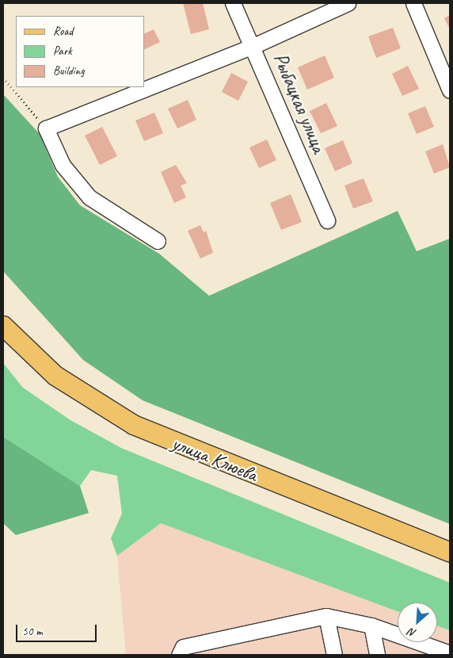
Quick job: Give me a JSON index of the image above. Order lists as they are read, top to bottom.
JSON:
{
  "streets": {
    "main road": ["улица Клюева"],
    "street": ["Рыбацкая улица"]
  },
  "legend": ["Road", "Park", "Building"],
  "scale_bar": "50 m",
  "north": "bottom left"
}
